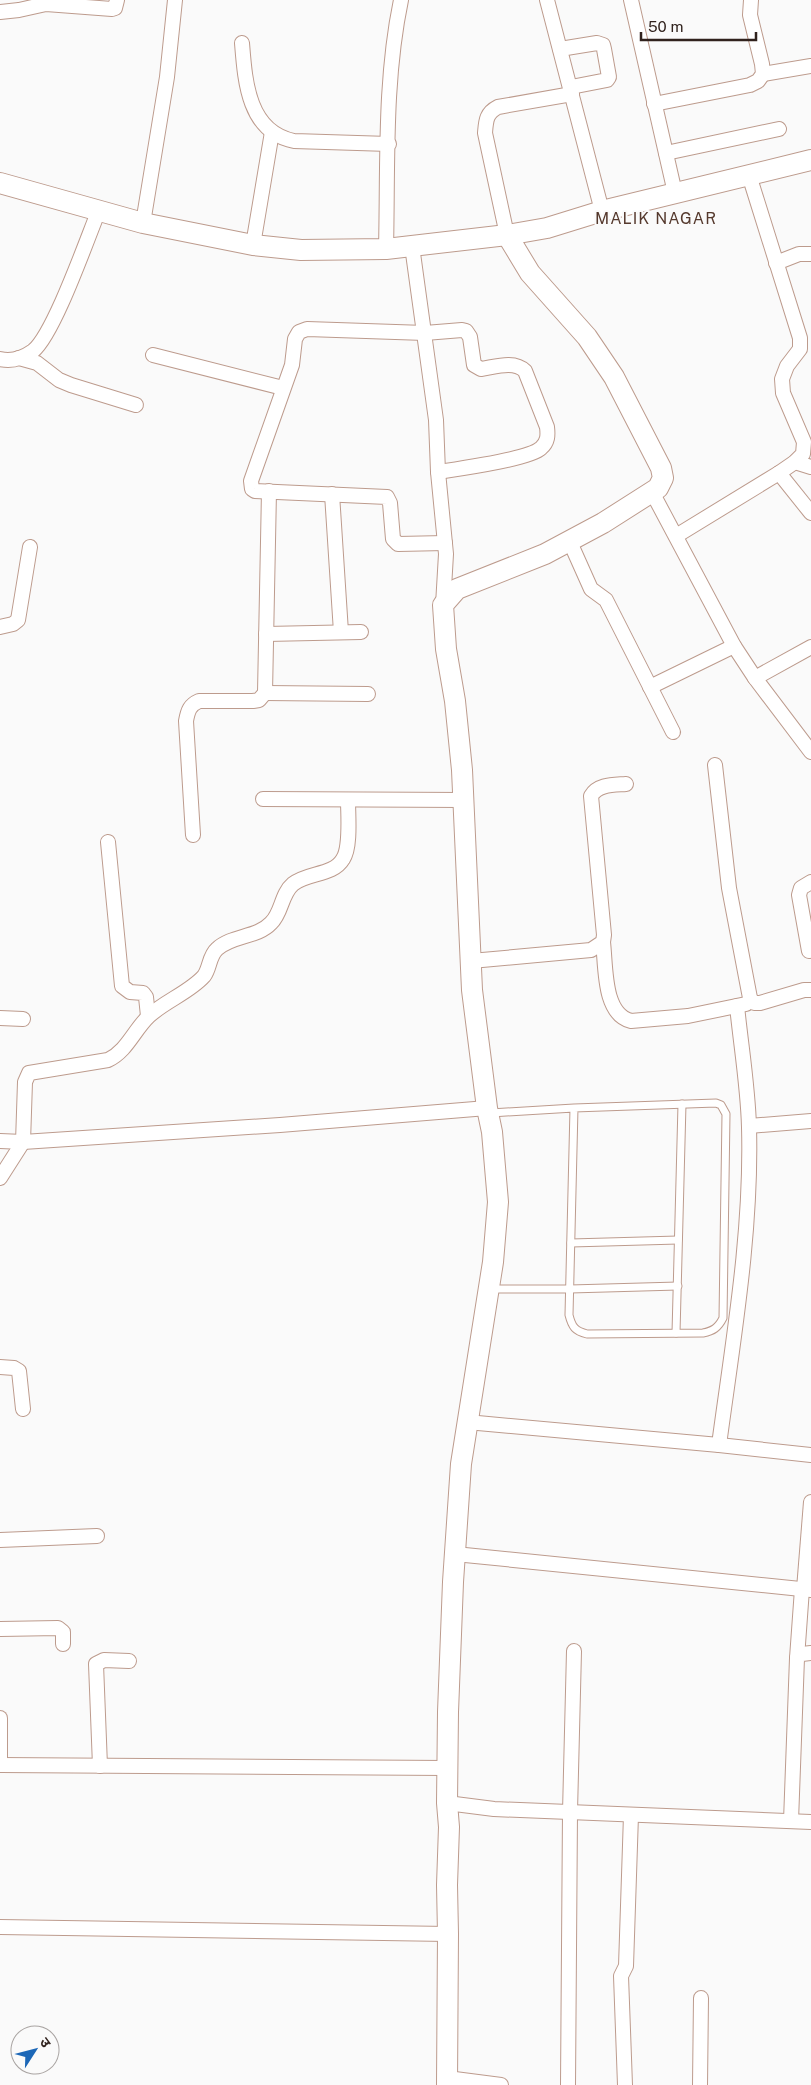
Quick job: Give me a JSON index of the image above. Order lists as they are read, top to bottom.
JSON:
{
  "districts": ["MALIK NAGAR"],
  "scale_bar": "50 m",
  "north": "top right"
}
